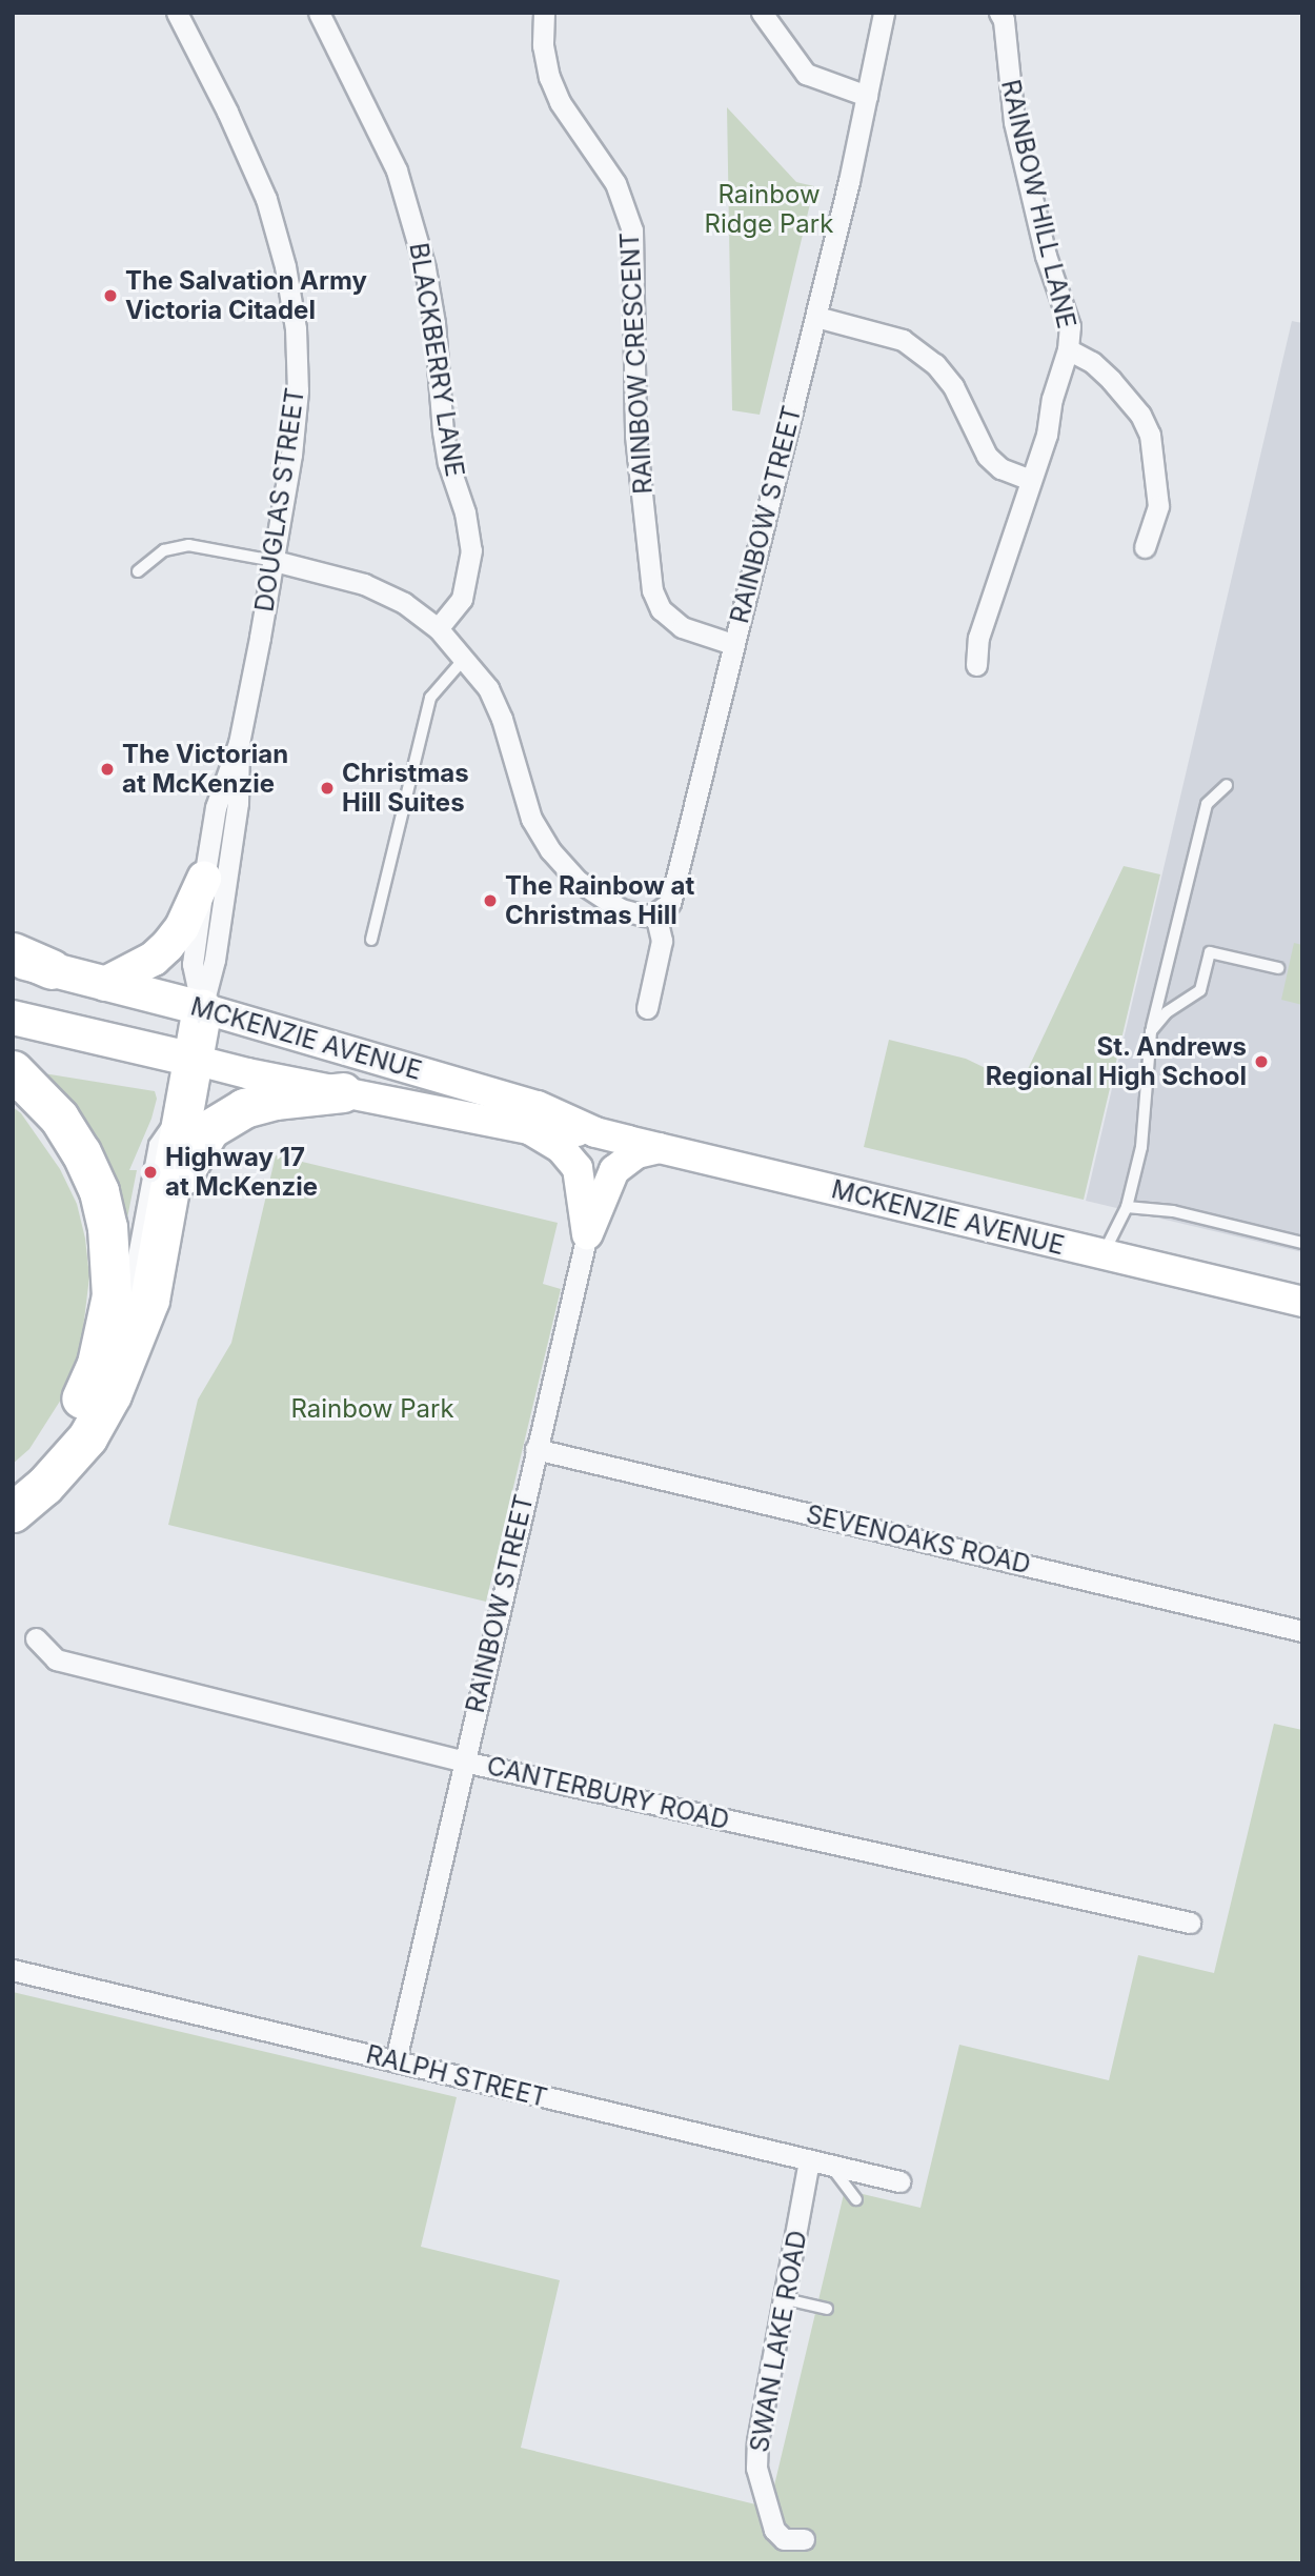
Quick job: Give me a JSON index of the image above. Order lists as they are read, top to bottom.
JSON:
{
  "streets": {
    "main road": ["MCKENZIE AVENUE"],
    "street": [
      "RAINBOW HILL LANE",
      "BLACKBERRY LANE",
      "RAINBOW CRESCENT",
      "DOUGLAS STREET",
      "RAINBOW STREET",
      "SEVENOAKS ROAD",
      "CANTERBURY ROAD",
      "RALPH STREET",
      "SWAN LAKE ROAD"
    ]
  },
  "crossings": [
    ["RAINBOW CRESCENT", "RAINBOW STREET"],
    ["DOUGLAS STREET", "MCKENZIE AVENUE"],
    ["RAINBOW STREET", "SEVENOAKS ROAD"],
    ["RAINBOW STREET", "CANTERBURY ROAD"],
    ["RAINBOW STREET", "RALPH STREET"],
    ["RALPH STREET", "SWAN LAKE ROAD"]
  ],
  "parks": ["Rainbow Ridge Park", "Rainbow Park"],
  "places": [
    "The Salvation Army Victoria Citadel",
    "The Victorian at McKenzie",
    "Christmas Hill Suites",
    "The Rainbow at Christmas Hill",
    "St. Andrews Regional High School",
    "Highway 17 at McKenzie"
  ]
}
